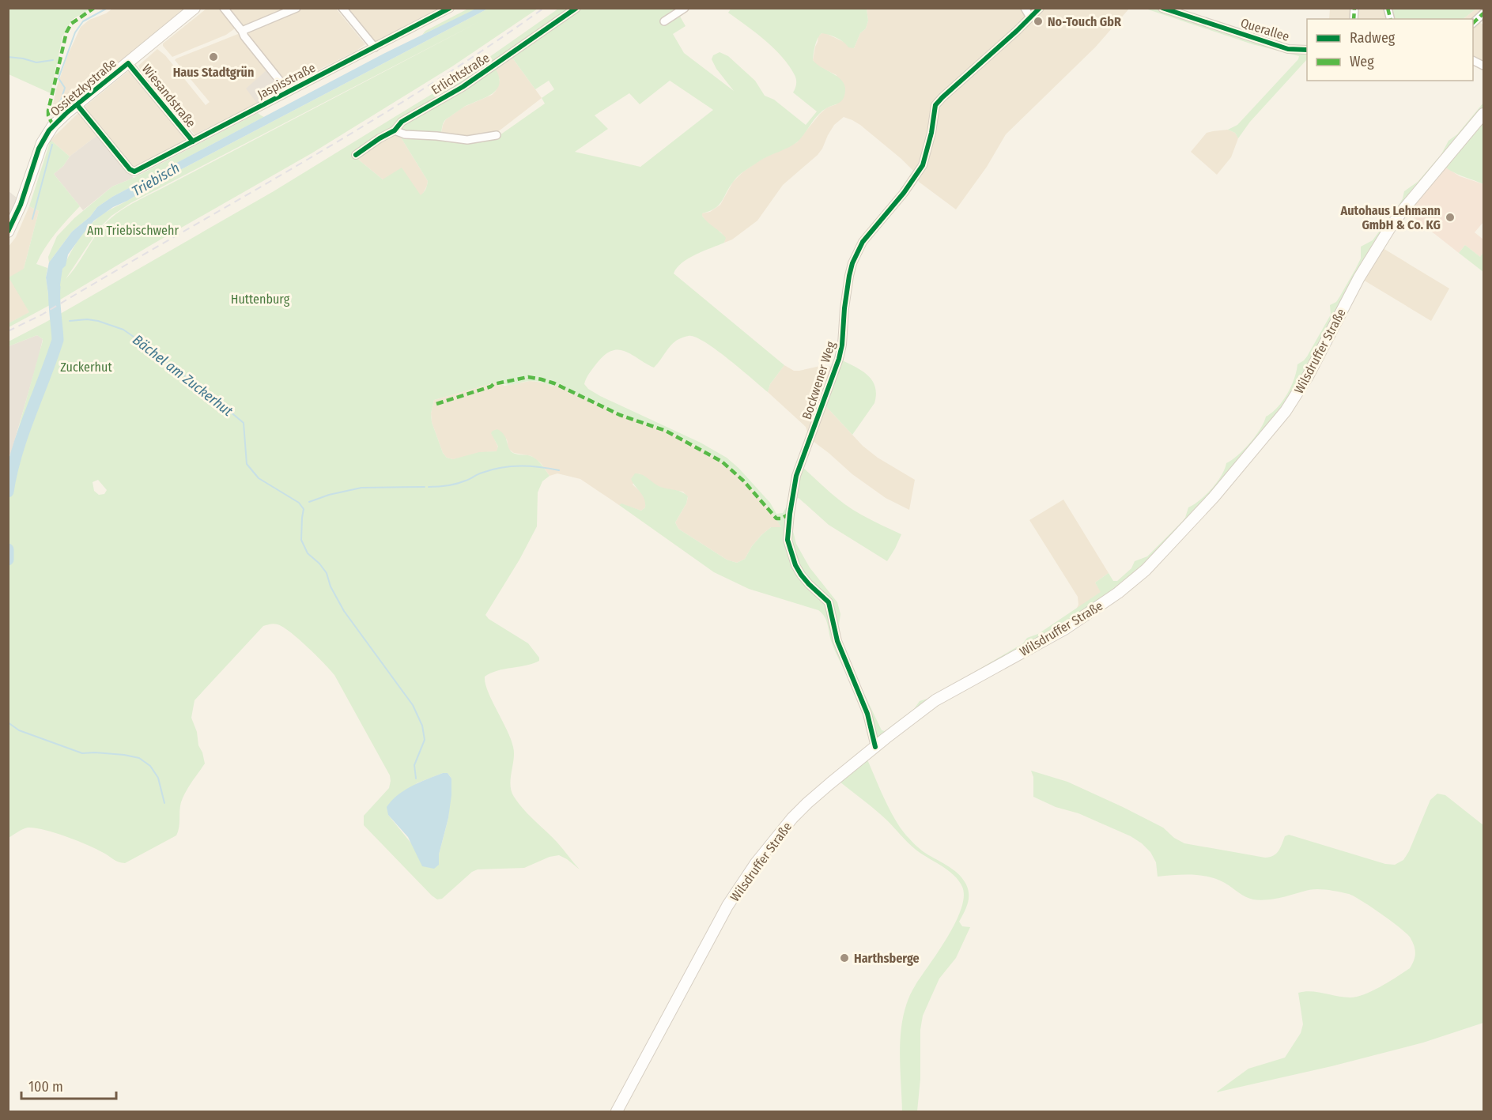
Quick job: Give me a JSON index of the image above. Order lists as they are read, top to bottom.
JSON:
{
  "streets": {
    "main road": ["Ossietzkystraße", "Wilsdruffer Straße"],
    "street": [
      "Querallee",
      "Erlichtstraße",
      "Jaspisstraße",
      "Wiesandstraße",
      "Bockwener Weg"
    ]
  },
  "crossings": [
    ["Jaspisstraße", "Ossietzkystraße"],
    ["Jaspisstraße", "Wiesandstraße"],
    ["Ossietzkystraße", "Wiesandstraße"],
    ["Wilsdruffer Straße", "Bockwener Weg"]
  ],
  "water": ["Triebisch", "Bächel am Zuckerhut"],
  "parks": ["Am Triebischwehr", "Huttenburg", "Zuckerhut"],
  "places": [
    "No-Touch GbR",
    "Haus Stadtgrün",
    "Autohaus Lehmann GmbH & Co. KG",
    "Harthsberge"
  ],
  "legend": ["Radweg", "Weg"],
  "scale_bar": "100 m"
}
